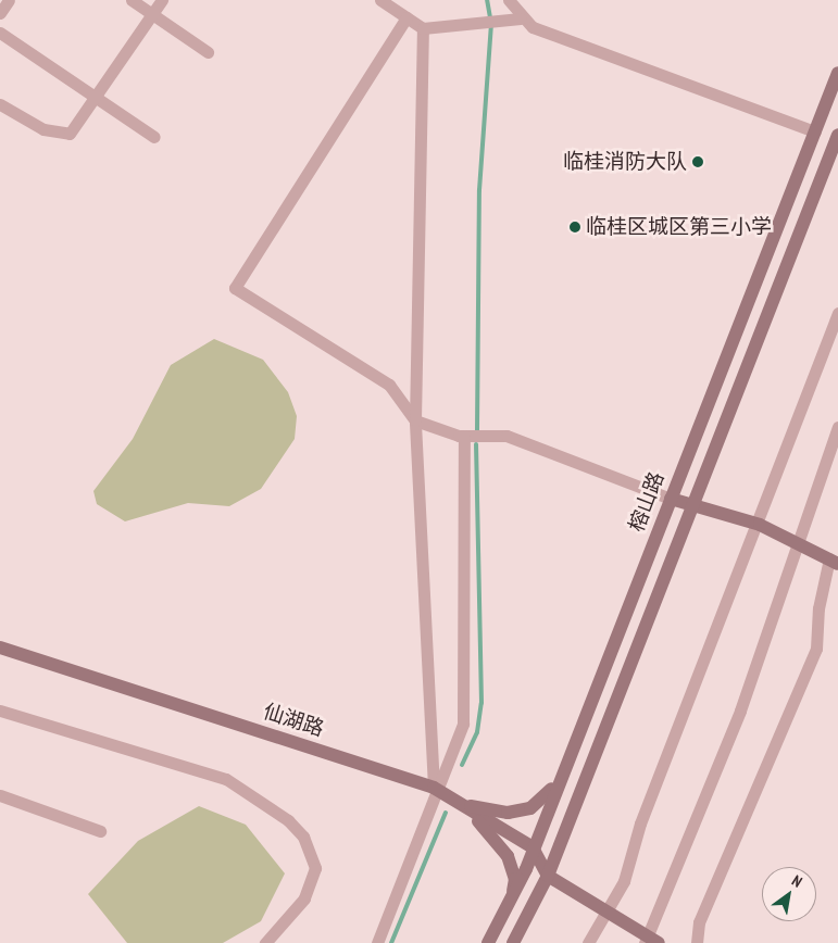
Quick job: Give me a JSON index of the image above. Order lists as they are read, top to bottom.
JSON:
{
  "streets": {
    "main road": ["榕山路", "仙湖路"]
  },
  "crossings": [
    ["榕山路", "仙湖路"]
  ],
  "places": ["临桂消防大队", "临桂区城区第三小学"],
  "north": "top right"
}
